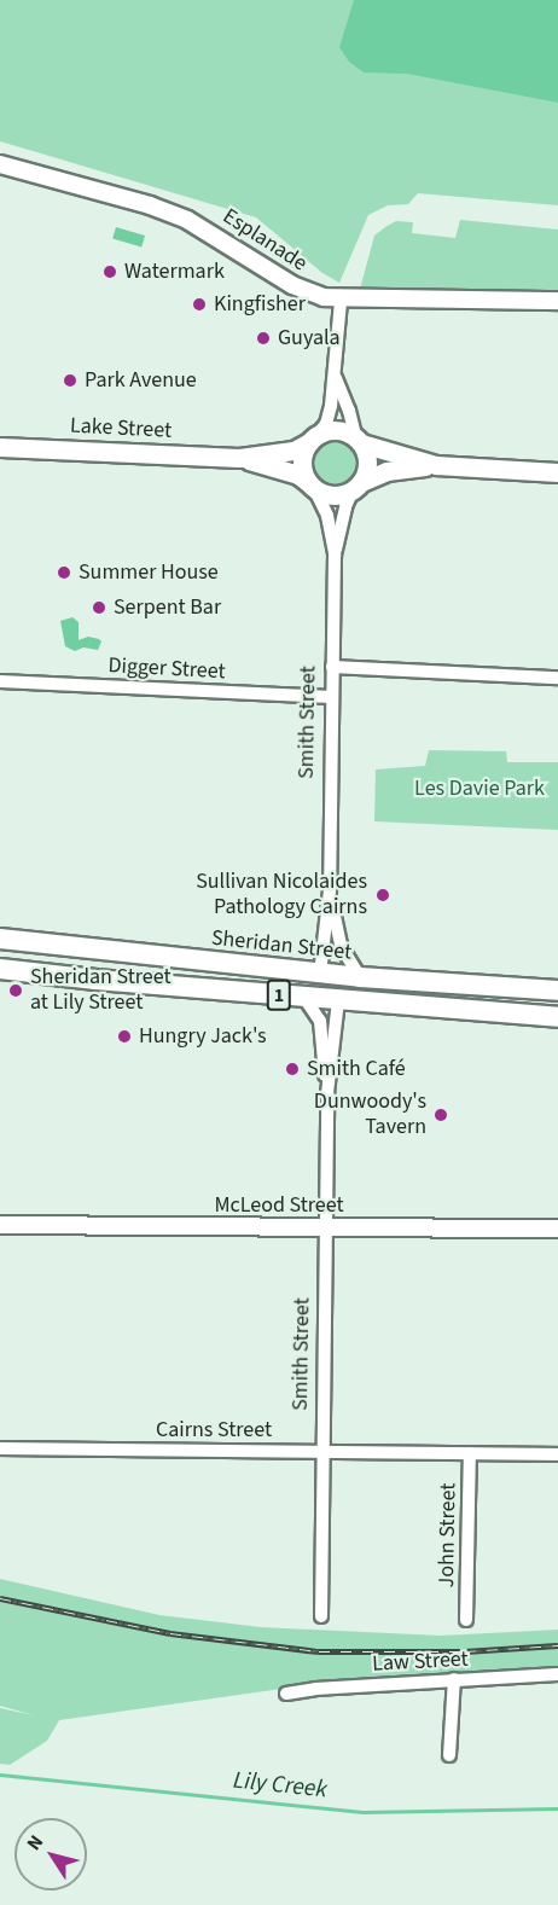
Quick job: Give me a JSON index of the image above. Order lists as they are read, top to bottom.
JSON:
{
  "streets": {
    "highway": ["Smith Street", "Sheridan Street", "1"],
    "main road": ["Lake Street"],
    "street": [
      "Esplanade",
      "Digger Street",
      "McLeod Street",
      "Cairns Street",
      "John Street",
      "Law Street"
    ]
  },
  "crossings": [
    ["Lake Street", "Smith Street"],
    ["Digger Street", "Smith Street"],
    ["Smith Street", "Sheridan Street"],
    ["Smith Street", "1"],
    ["Smith Street", "McLeod Street"],
    ["Smith Street", "Cairns Street"],
    ["Cairns Street", "John Street"]
  ],
  "water": ["Lily Creek"],
  "parks": ["Les Davie Park"],
  "places": [
    "Watermark",
    "Kingfisher",
    "Guyala",
    "Park Avenue",
    "Summer House",
    "Serpent Bar",
    "Sullivan Nicolaides Pathology Cairns",
    "Sheridan Street at Lily Street",
    "Hungry Jack's",
    "Smith Café",
    "Dunwoody's Tavern"
  ],
  "north": "top left"
}
